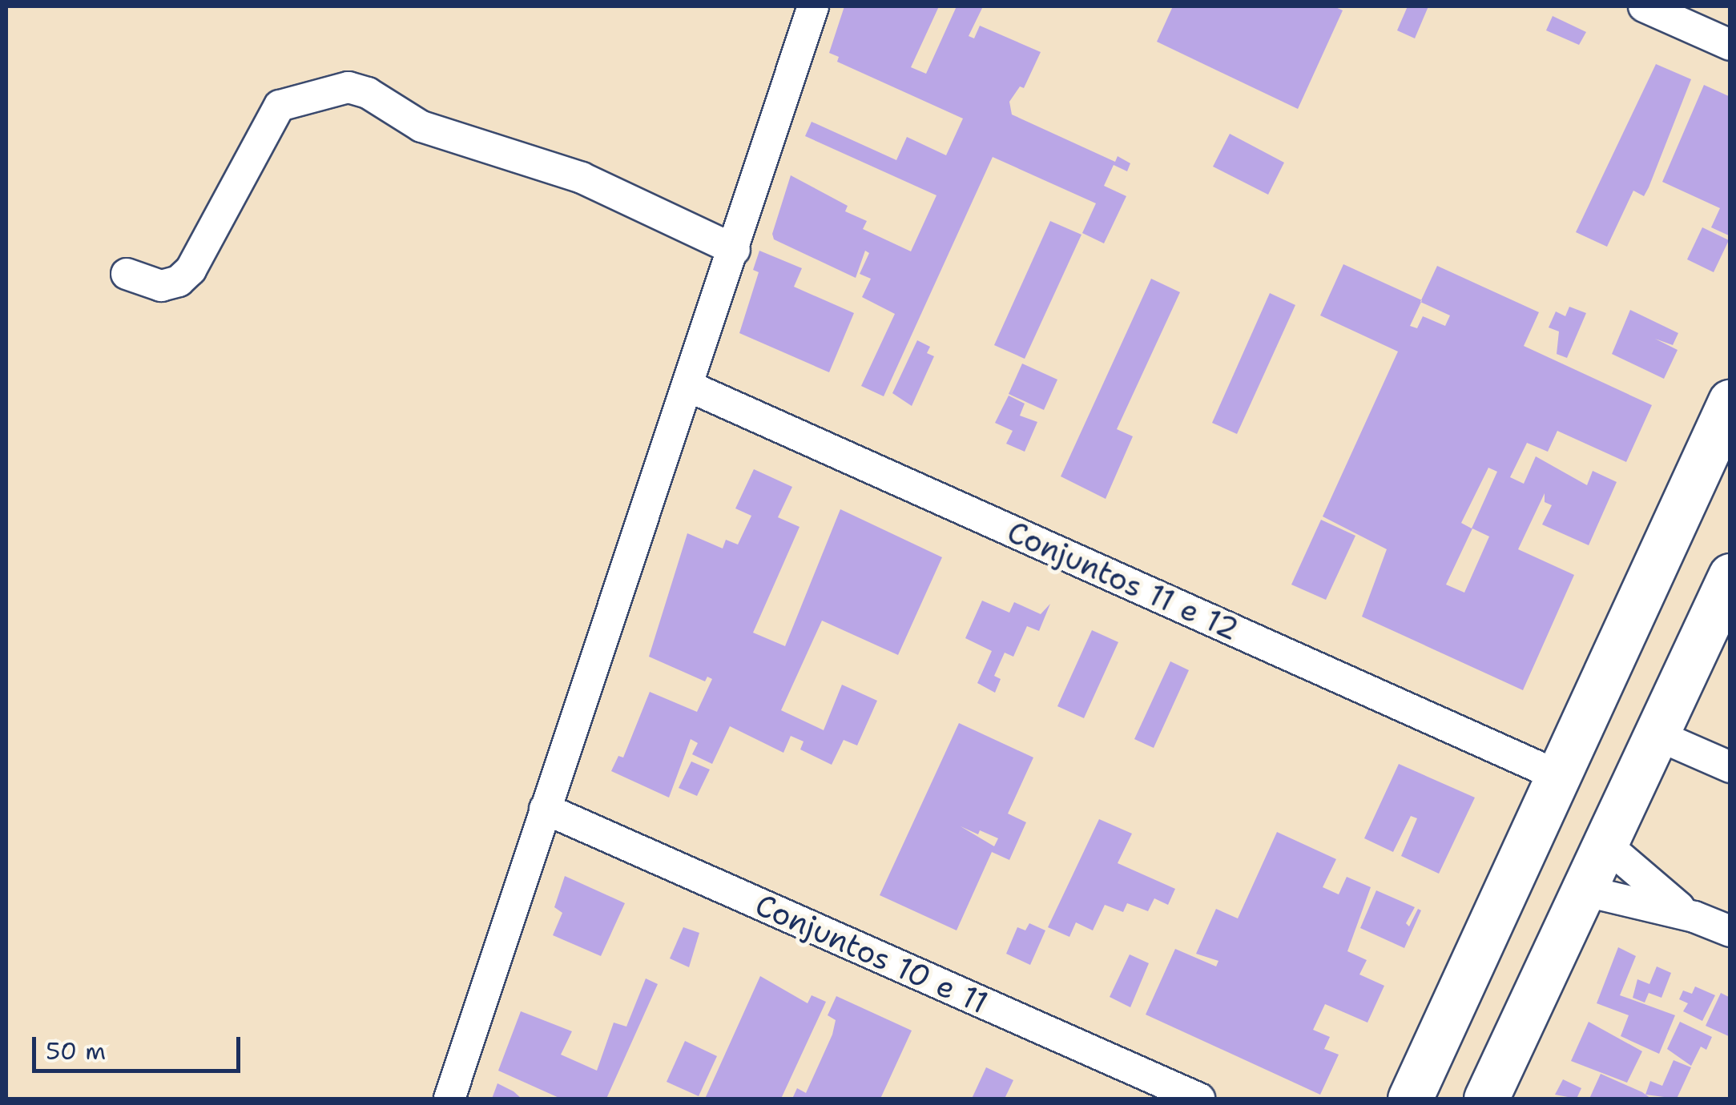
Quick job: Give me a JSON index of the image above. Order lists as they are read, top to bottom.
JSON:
{
  "streets": {
    "street": ["Conjuntos 11 e 12", "Conjuntos 10 e 11"]
  },
  "scale_bar": "50 m"
}
